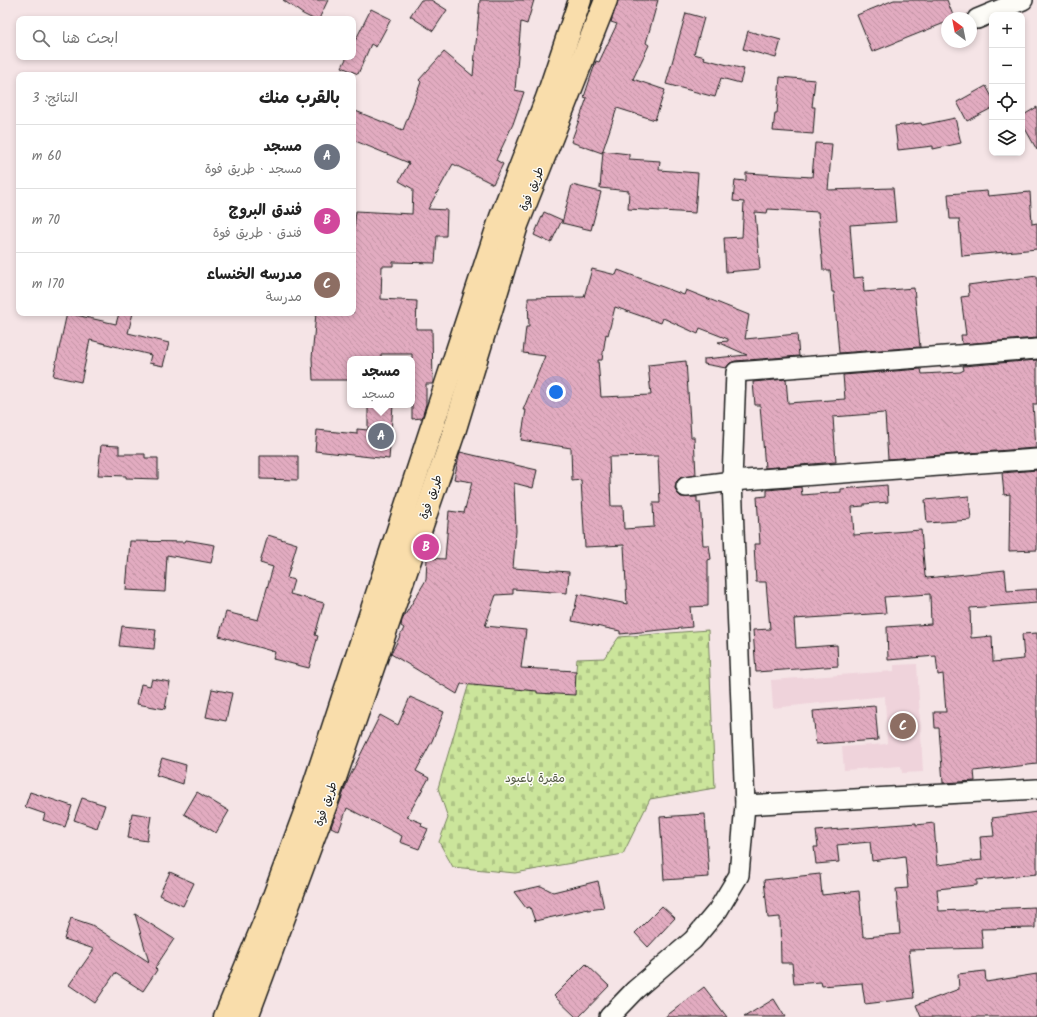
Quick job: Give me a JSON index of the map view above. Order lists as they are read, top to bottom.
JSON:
{
  "streets": {
    "highway": ["طريق فوة"]
  },
  "parks": ["مقبرة باعبود"],
  "north": "top left",
  "page": {
    "map_buttons": ["+", "−"],
    "search": "ابحث هنا",
    "heading": ["بالقرب منك", "النتائج: 3"],
    "list": [
      {
        "mark": "A",
        "name": "مسجد",
        "note": "مسجد · طريق فوة",
        "value": "60 m"
      },
      {
        "mark": "B",
        "name": "فندق البروج",
        "note": "فندق · طريق فوة",
        "value": "70 m"
      },
      {
        "mark": "C",
        "name": "مدرسه الخنساء",
        "note": "مدرسة",
        "value": "170 m"
      }
    ],
    "popup": ["مسجد", "مسجد"],
    "pins": ["A", "B", "C"]
  }
}
